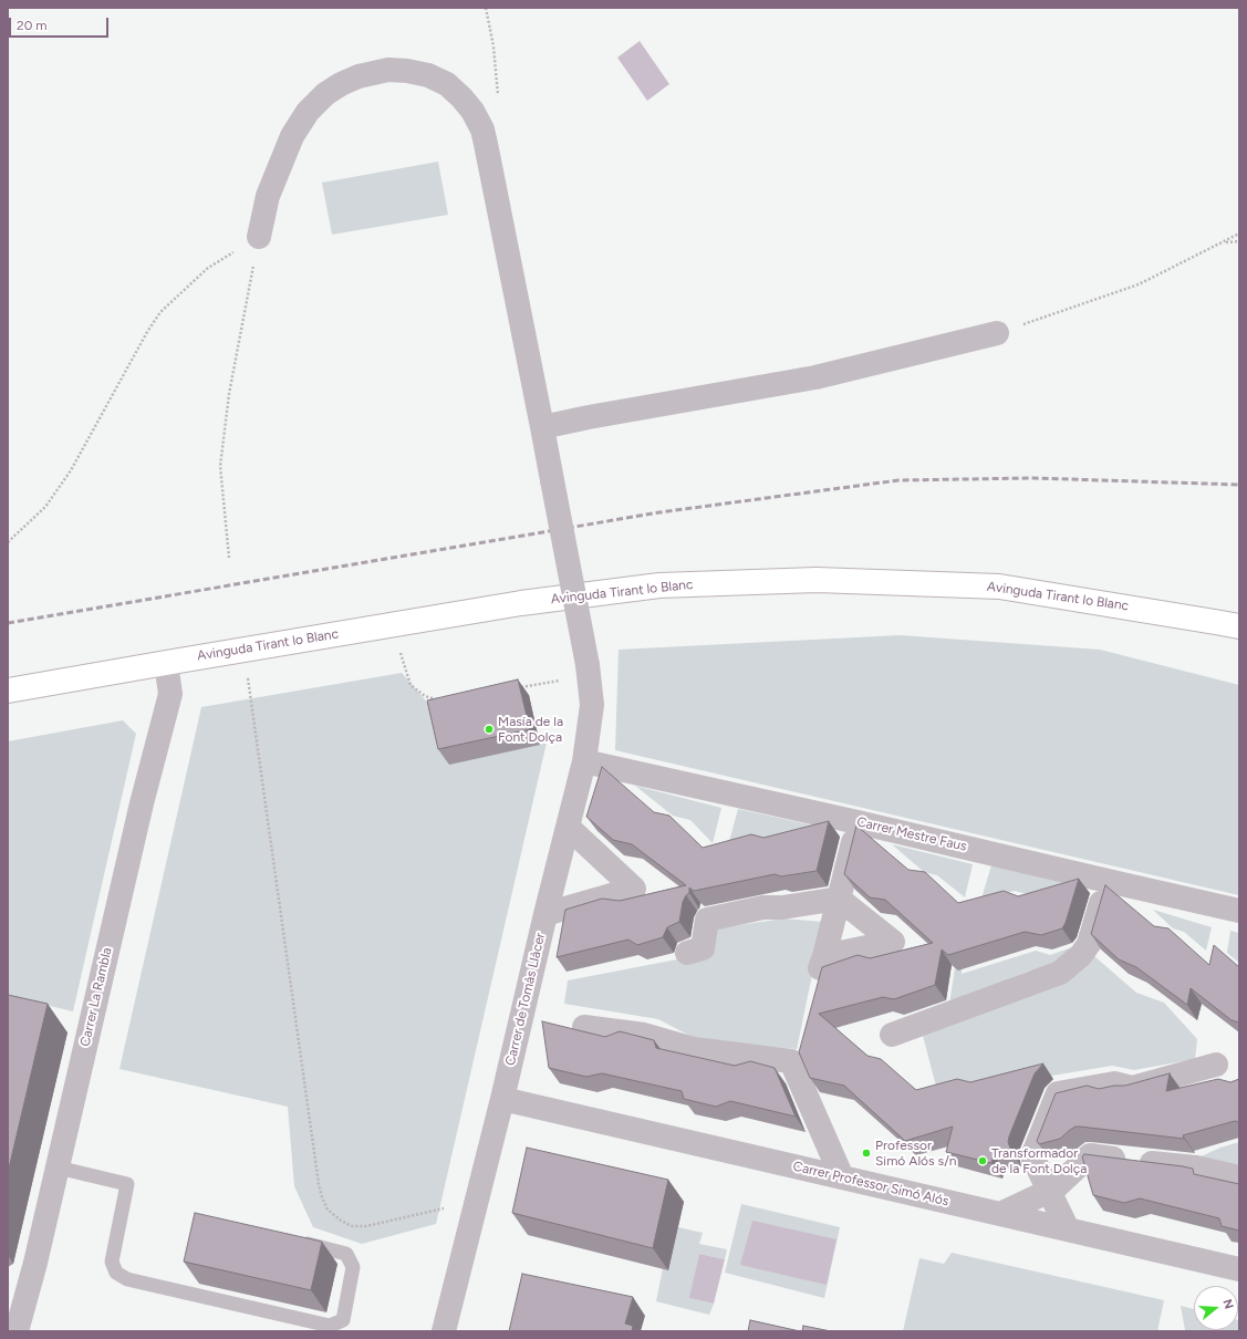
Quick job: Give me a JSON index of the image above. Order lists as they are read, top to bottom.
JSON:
{
  "streets": {
    "street": [
      "Avinguda Tirant lo Blanc",
      "Carrer Mestre Faus",
      "Carrer La Rambla",
      "Carrer de Tomàs Llàcer",
      "Carrer Professor Simó Alós"
    ]
  },
  "crossings": [
    ["Avinguda Tirant lo Blanc", "Carrer La Rambla"],
    ["Carrer Mestre Faus", "Carrer de Tomàs Llàcer"],
    ["Carrer de Tomàs Llàcer", "Carrer Professor Simó Alós"]
  ],
  "places": ["Masía de la Font Dolça", "Professor Simó Alós s/n", "Transformador de la Font Dolça"],
  "scale_bar": "20 m",
  "north": "right"
}
